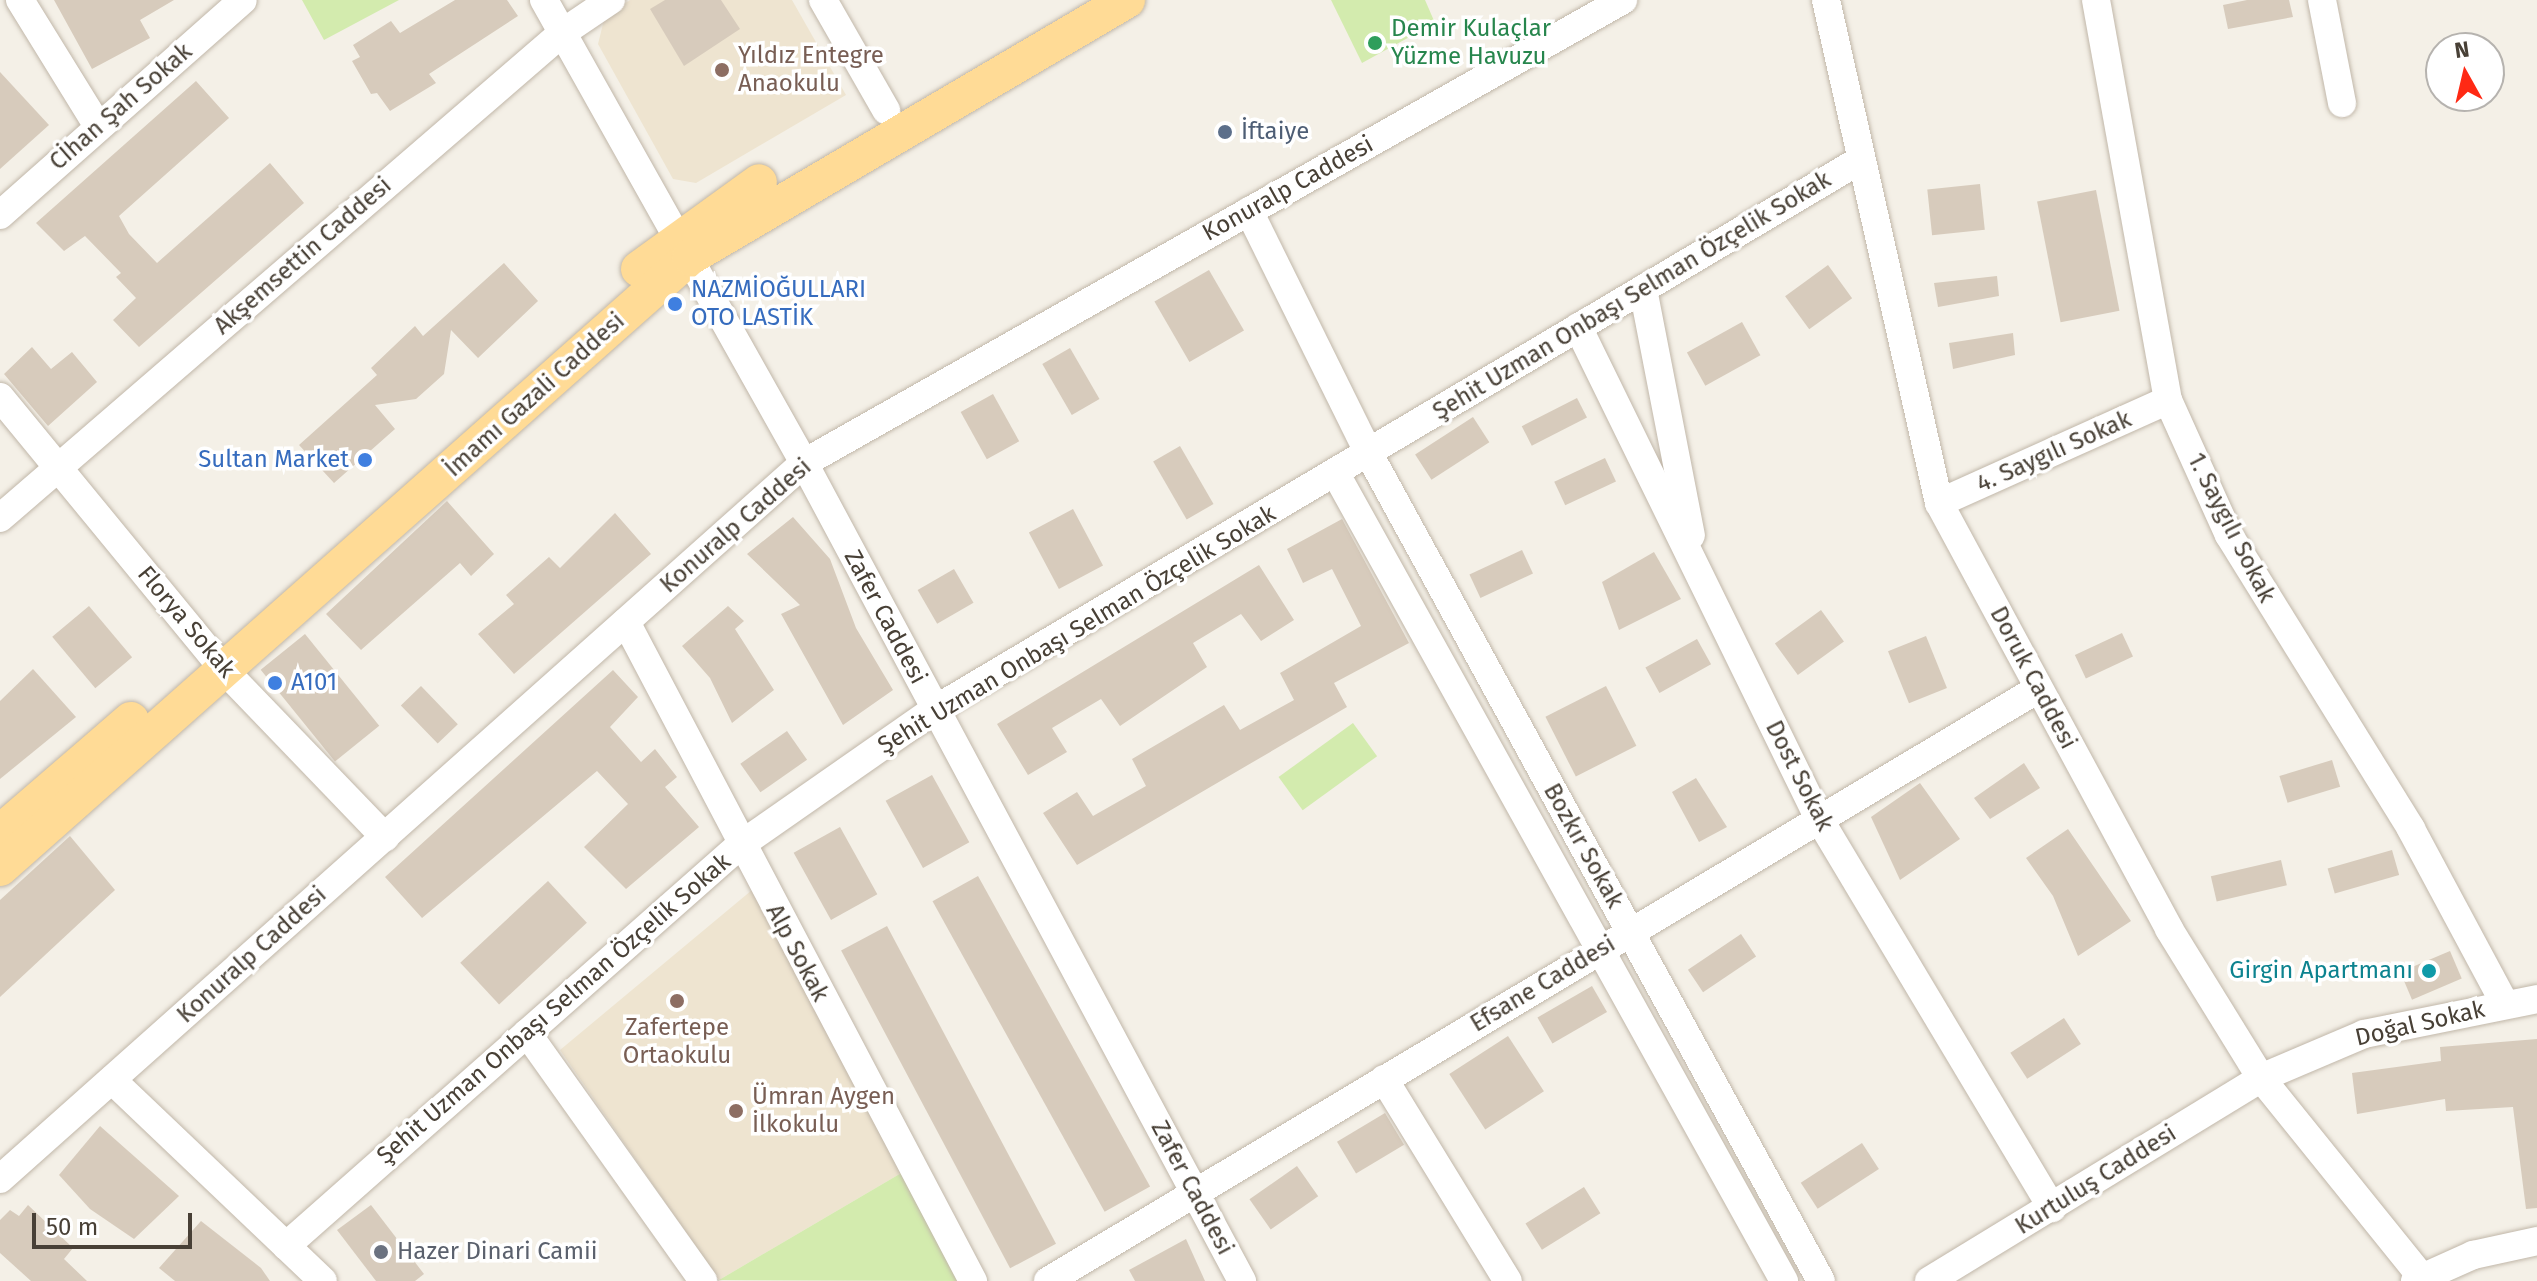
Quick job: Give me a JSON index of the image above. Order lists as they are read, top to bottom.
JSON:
{
  "streets": {
    "main road": ["İmamı Gazali Caddesi"],
    "street": [
      "Cİhan Şah Sokak",
      "Konuralp Caddesi",
      "Akşemsettin Caddesi",
      "Şehit Uzman Onbaşı Selman Özçelik Sokak",
      "4. Saygılı Sokak",
      "1. Saygılı Sokak",
      "Zafer Caddesi",
      "Florya Sokak",
      "Doruk Caddesi",
      "Dost Sokak",
      "Bozkır Sokak",
      "Alp Sokak",
      "Efsane Caddesi",
      "Doğal Sokak",
      "Kurtuluş Caddesi"
    ]
  },
  "crossings": [
    ["Konuralp Caddesi", "Zafer Caddesi"],
    ["Konuralp Caddesi", "Florya Sokak"],
    ["Konuralp Caddesi", "Bozkır Sokak"],
    ["Konuralp Caddesi", "Alp Sokak"],
    ["Akşemsettin Caddesi", "Zafer Caddesi"],
    ["Akşemsettin Caddesi", "Florya Sokak"],
    ["Şehit Uzman Onbaşı Selman Özçelik Sokak", "Zafer Caddesi"],
    ["Şehit Uzman Onbaşı Selman Özçelik Sokak", "Doruk Caddesi"],
    ["Şehit Uzman Onbaşı Selman Özçelik Sokak", "Dost Sokak"],
    ["Şehit Uzman Onbaşı Selman Özçelik Sokak", "Bozkır Sokak"],
    ["Şehit Uzman Onbaşı Selman Özçelik Sokak", "Alp Sokak"],
    ["İmamı Gazali Caddesi", "Zafer Caddesi"],
    ["İmamı Gazali Caddesi", "Florya Sokak"],
    ["4. Saygılı Sokak", "1. Saygılı Sokak"],
    ["4. Saygılı Sokak", "Doruk Caddesi"],
    ["1. Saygılı Sokak", "Doğal Sokak"],
    ["Zafer Caddesi", "Efsane Caddesi"],
    ["Doruk Caddesi", "Efsane Caddesi"],
    ["Doruk Caddesi", "Doğal Sokak"],
    ["Doruk Caddesi", "Kurtuluş Caddesi"],
    ["Dost Sokak", "Efsane Caddesi"],
    ["Dost Sokak", "Kurtuluş Caddesi"],
    ["Bozkır Sokak", "Efsane Caddesi"],
    ["Doğal Sokak", "Kurtuluş Caddesi"]
  ],
  "places": [
    "Demir Kulaçlar Yüzme Havuzu",
    "Yıldız Entegre Anaokulu",
    "İftaiye",
    "NAZMİOĞULLARI OTO LASTİK",
    "Sultan Market",
    "A101",
    "Girgin Apartmanı",
    "Zafertepe Ortaokulu",
    "Ümran Aygen İlkokulu",
    "Hazer Dinari Camii"
  ],
  "scale_bar": "50 m",
  "north": "top"
}
